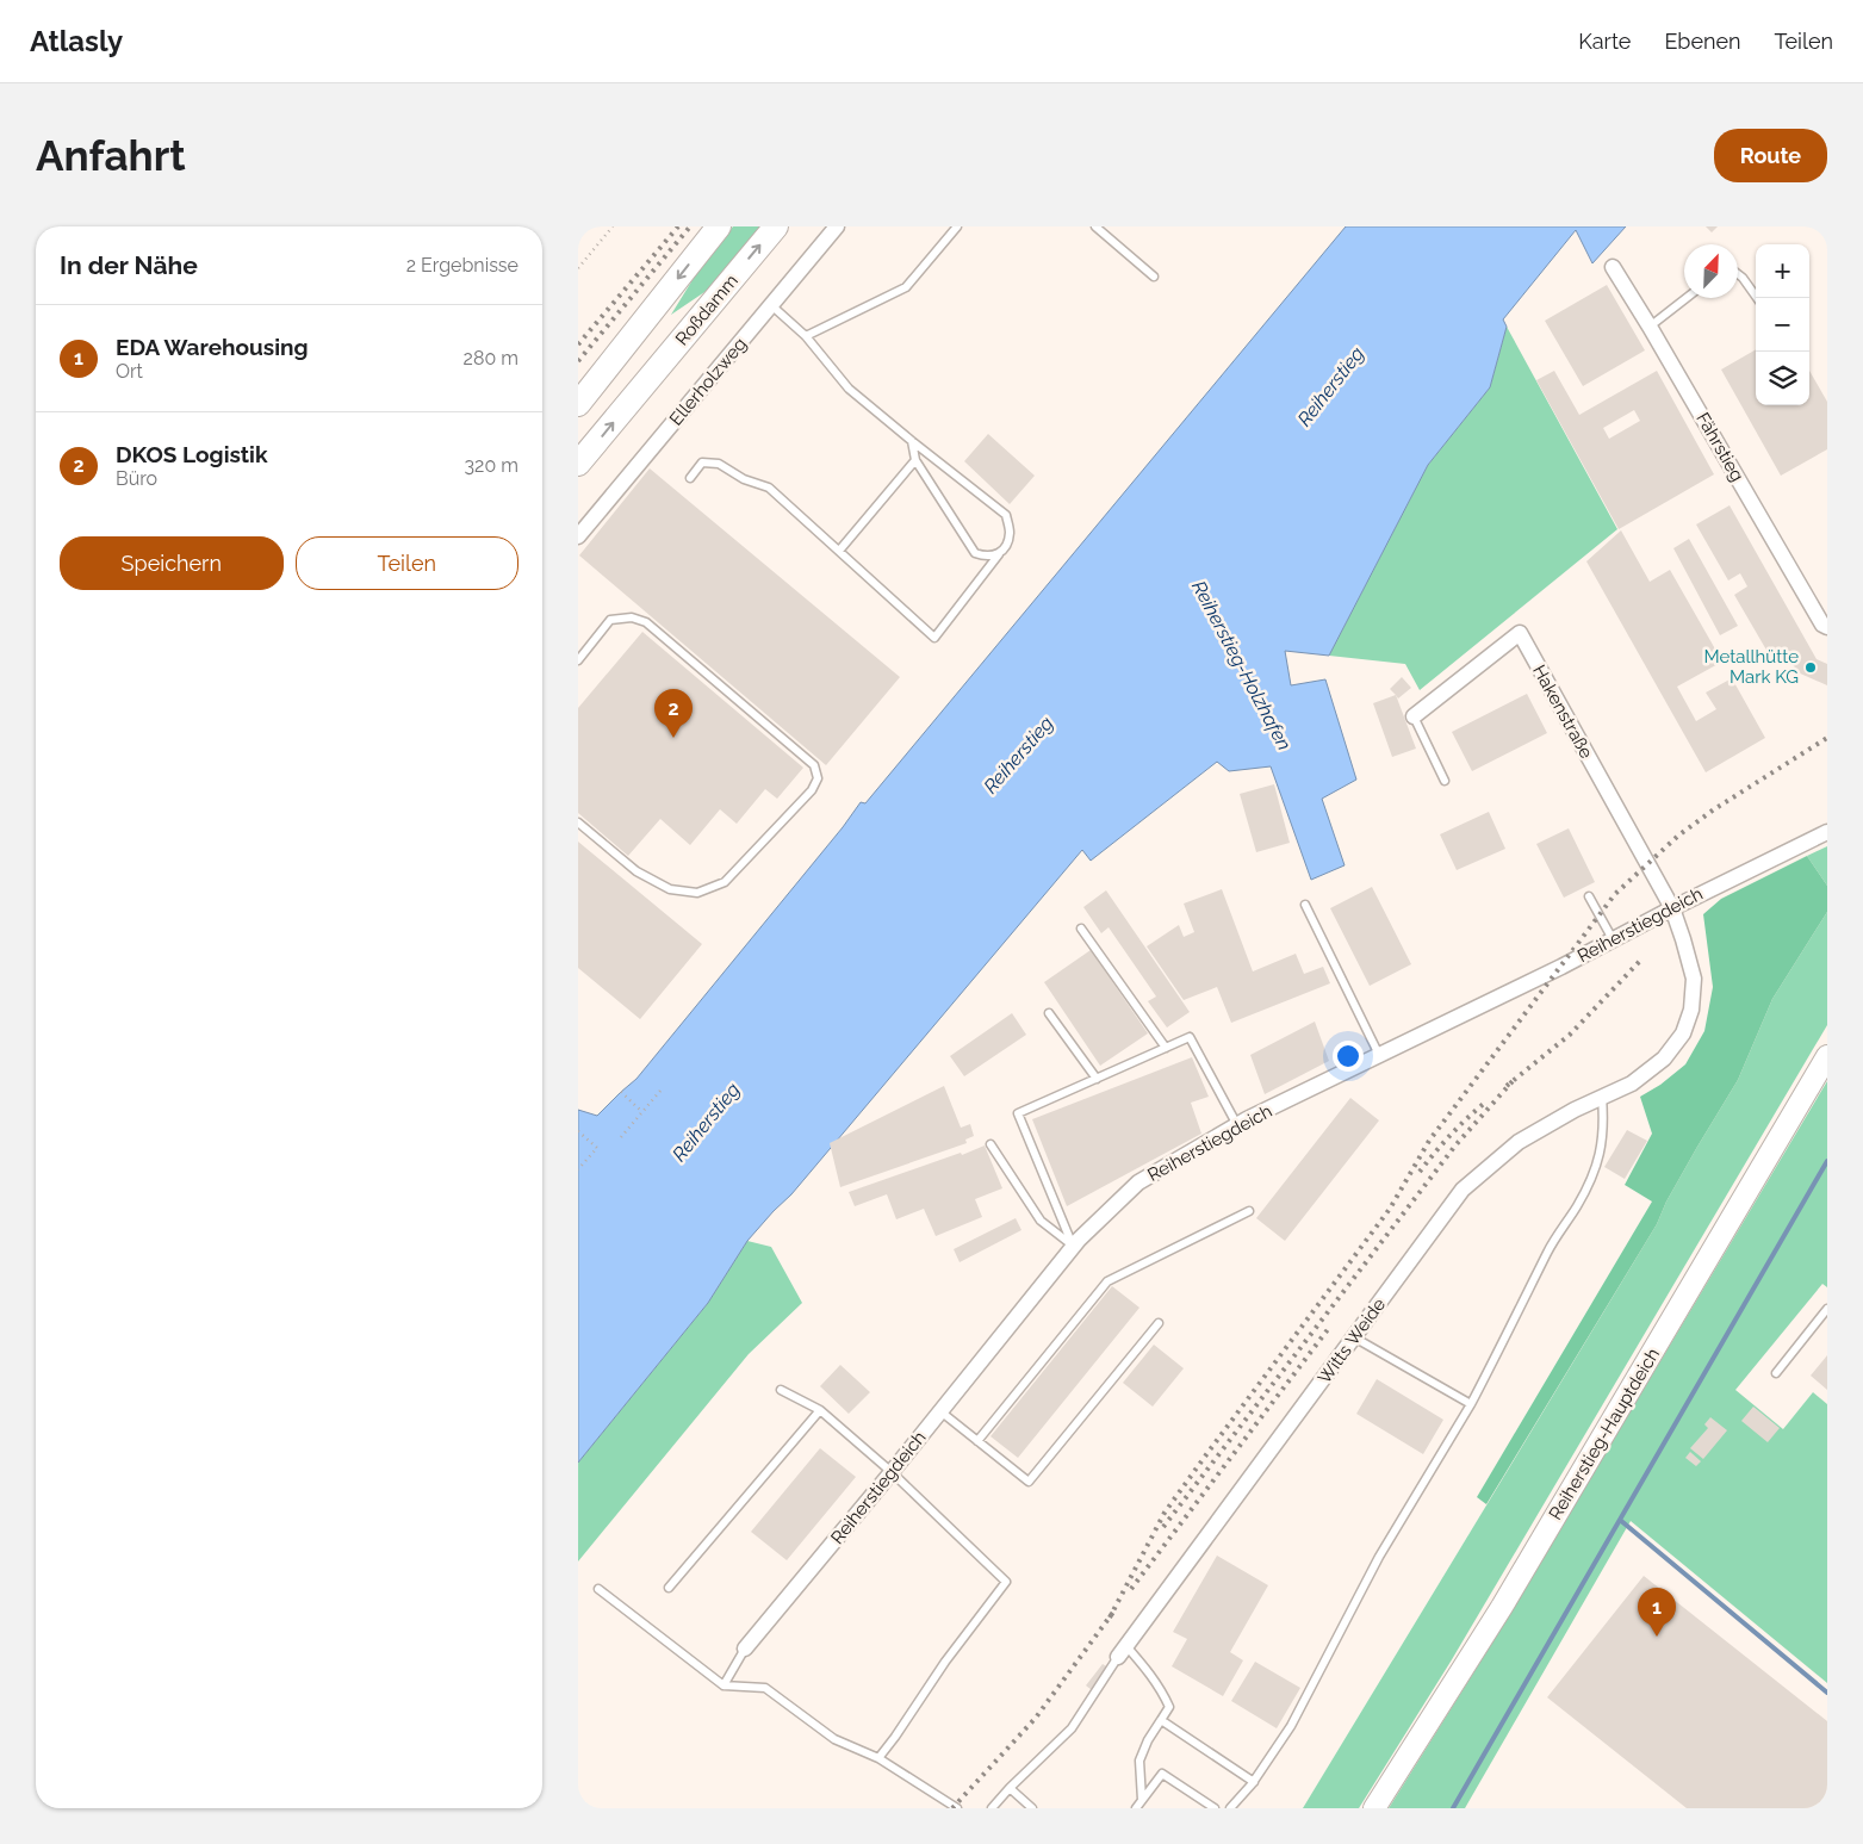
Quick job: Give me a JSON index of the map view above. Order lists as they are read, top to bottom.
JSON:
{
  "streets": {
    "main road": ["Roßdamm", "Reiherstieg-Hauptdeich"],
    "street": [
      "Ellerholzweg",
      "Fährstieg",
      "Hakenstraße",
      "Reiherstiegdeich",
      "Witts Weide"
    ]
  },
  "crossings": [
    ["Hakenstraße", "Reiherstiegdeich"],
    ["Hakenstraße", "Witts Weide"],
    ["Reiherstiegdeich", "Witts Weide"]
  ],
  "water": ["Reiherstieg", "Reiherstieg-Holzhafen"],
  "places": ["Metallhütte Mark KG"],
  "north": "top right",
  "page": {
    "header": "Atlasly",
    "nav": ["Karte", "Ebenen", "Teilen"],
    "buttons": [
      "Route",
      ["Speichern", "Teilen"]
    ],
    "title": "Anfahrt",
    "heading": ["In der Nähe", "2 Ergebnisse"],
    "map_buttons": ["+", "−"],
    "list": [
      {
        "mark": "1",
        "name": "EDA Warehousing",
        "note": "Ort",
        "value": "280 m"
      },
      {
        "mark": "2",
        "name": "DKOS Logistik",
        "note": "Büro",
        "value": "320 m"
      }
    ],
    "pins": ["2", "1"]
  }
}
